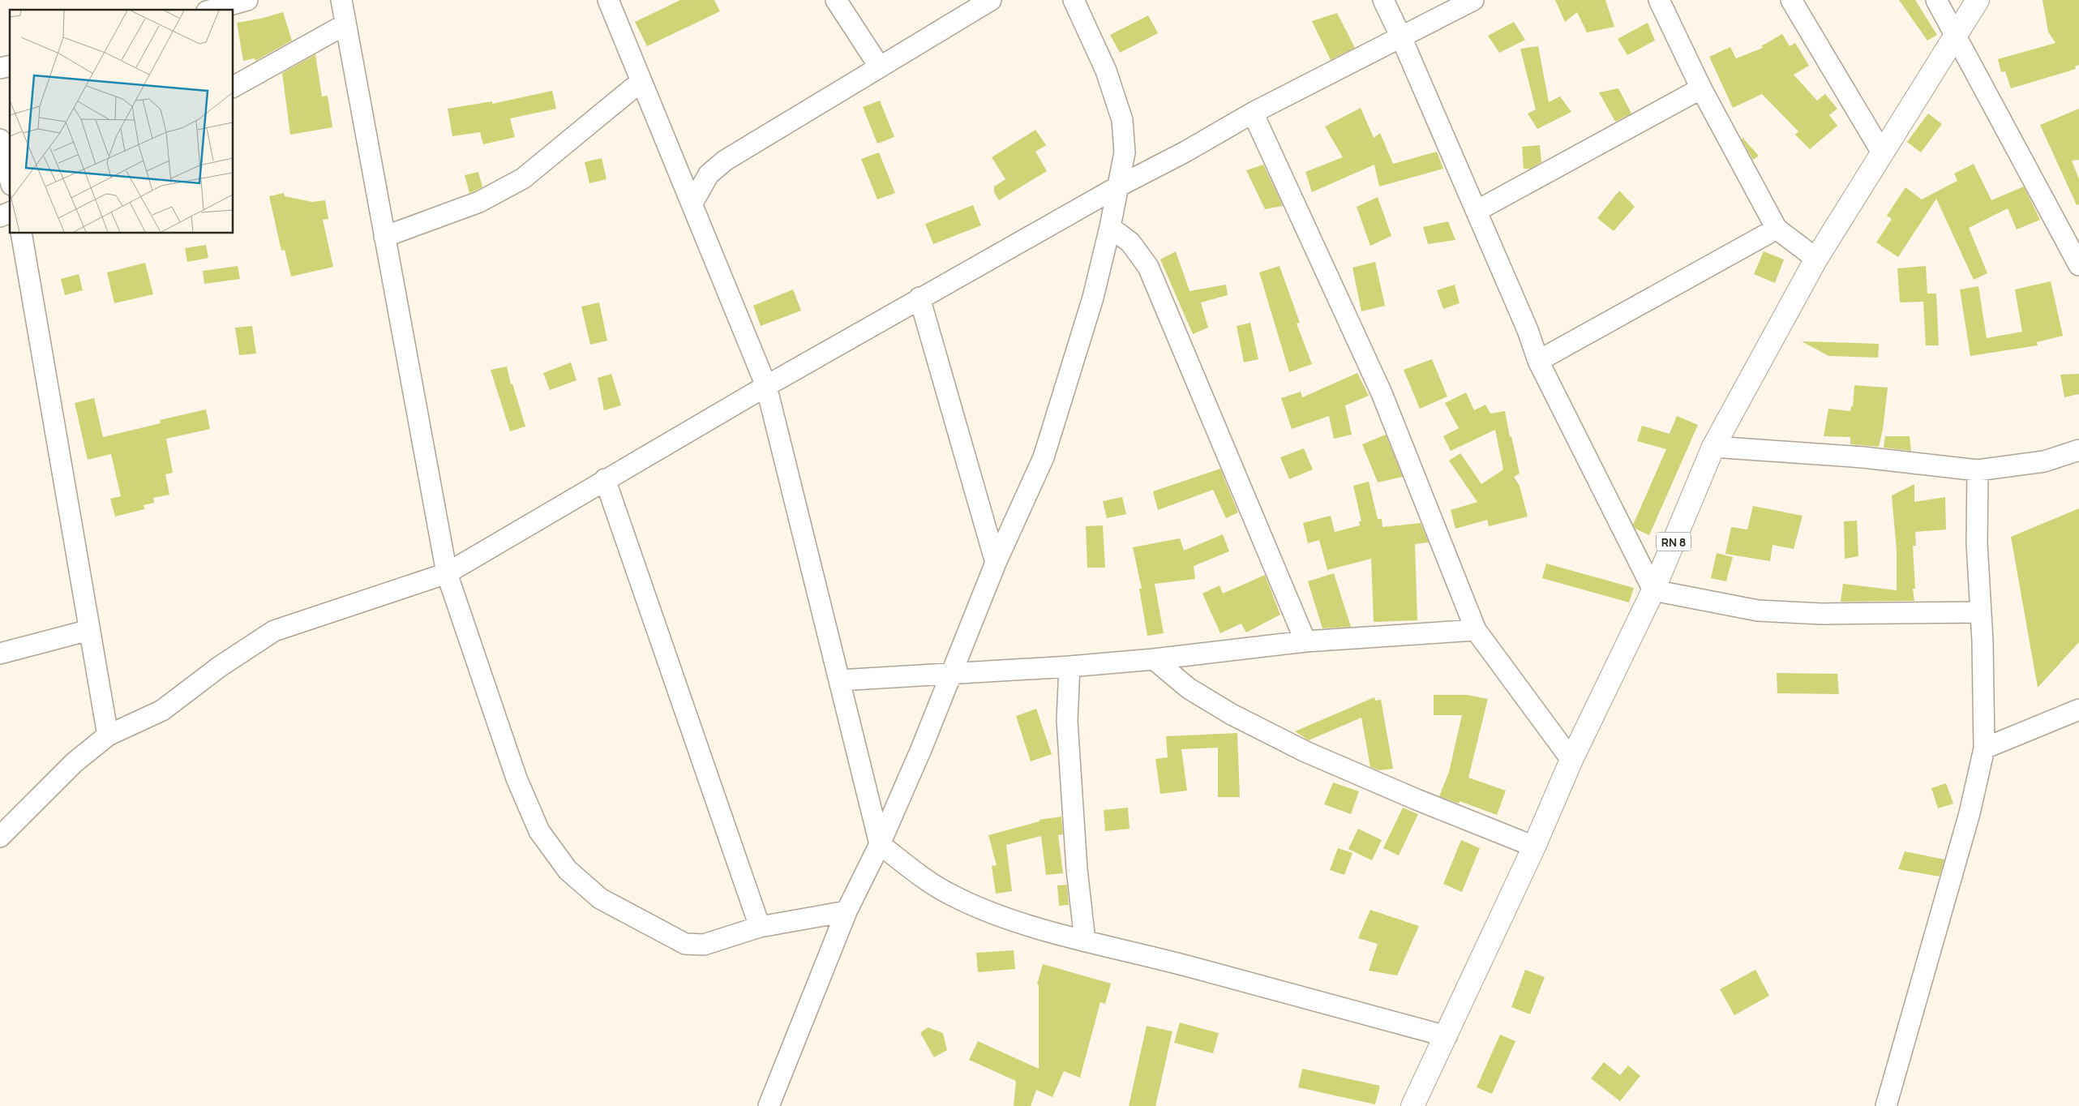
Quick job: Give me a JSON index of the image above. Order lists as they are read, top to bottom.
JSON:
{
  "streets": {
    "main road": ["RN 8"]
  }
}
